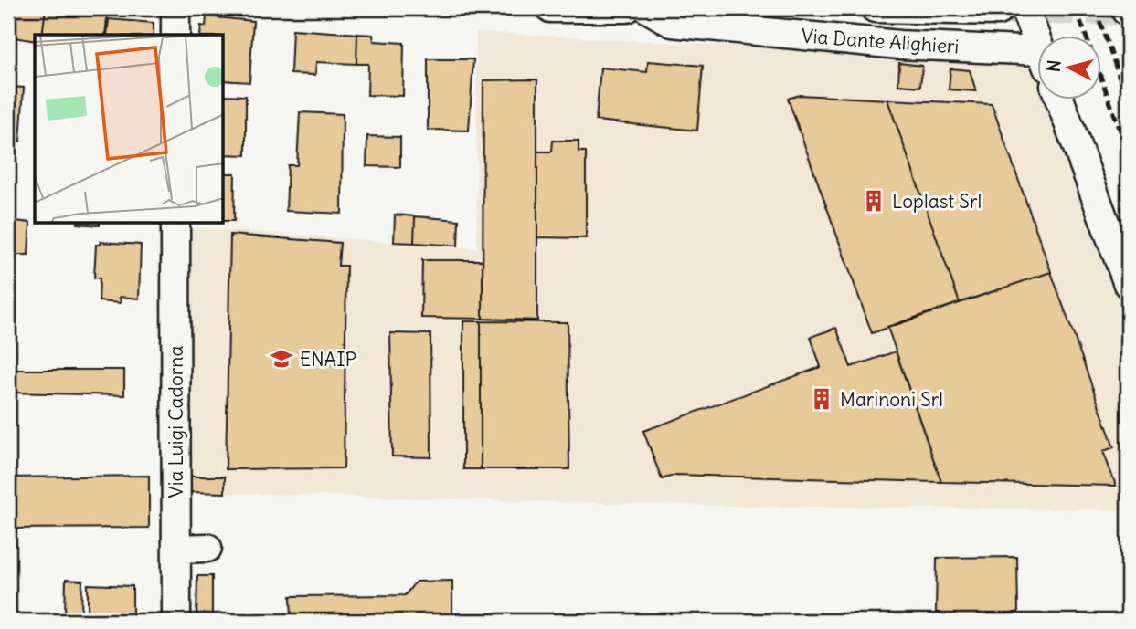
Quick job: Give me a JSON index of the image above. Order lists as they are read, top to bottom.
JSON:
{
  "streets": {
    "street": ["Via Dante Alighieri", "Via Luigi Cadorna"]
  },
  "places": {
    "building": ["Loplast Srl", "Marinoni Srl"],
    "school or university": ["ENAIP"]
  },
  "north": "left"
}
